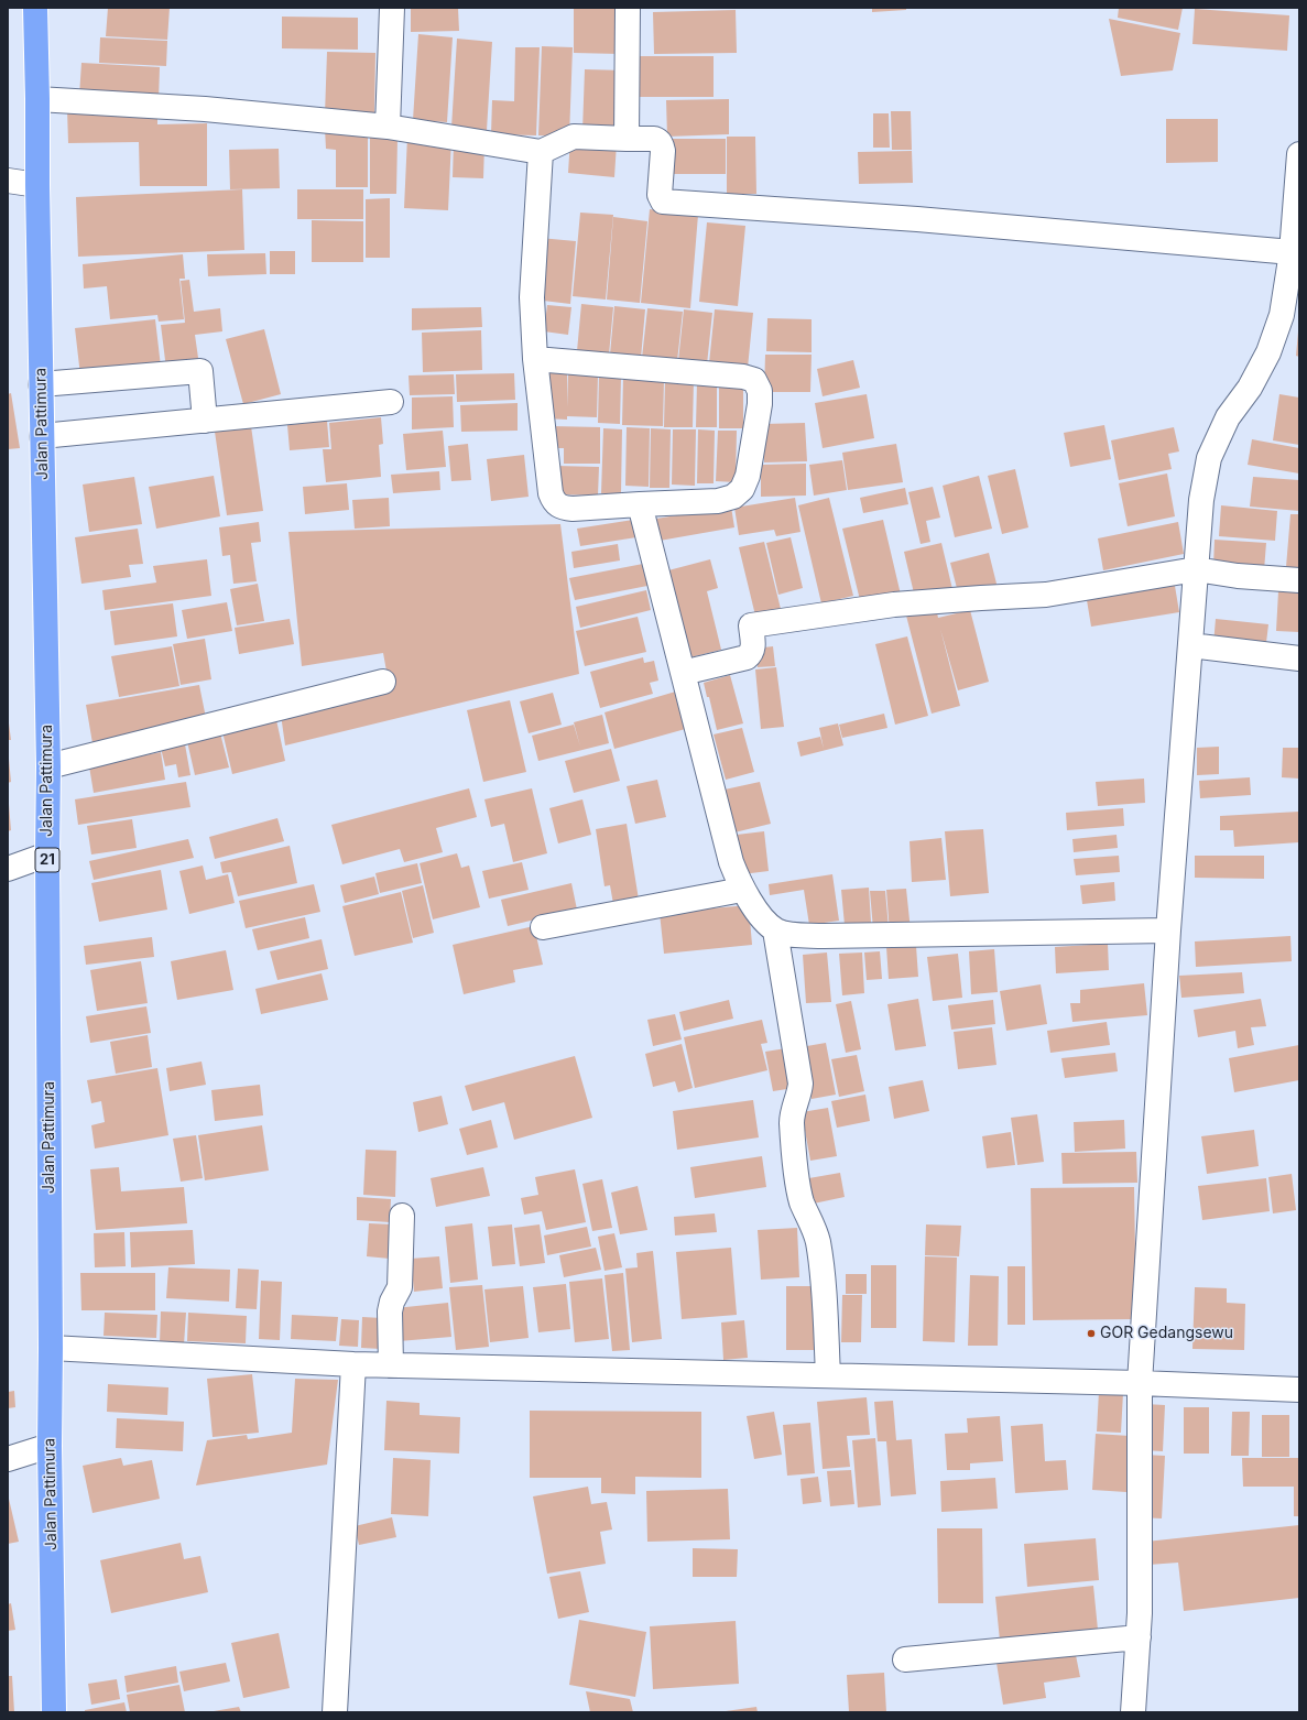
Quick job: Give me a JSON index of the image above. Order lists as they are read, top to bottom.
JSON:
{
  "streets": {
    "highway": ["Jalan Pattimura", "21"]
  },
  "places": ["GOR Gedangsewu"]
}
